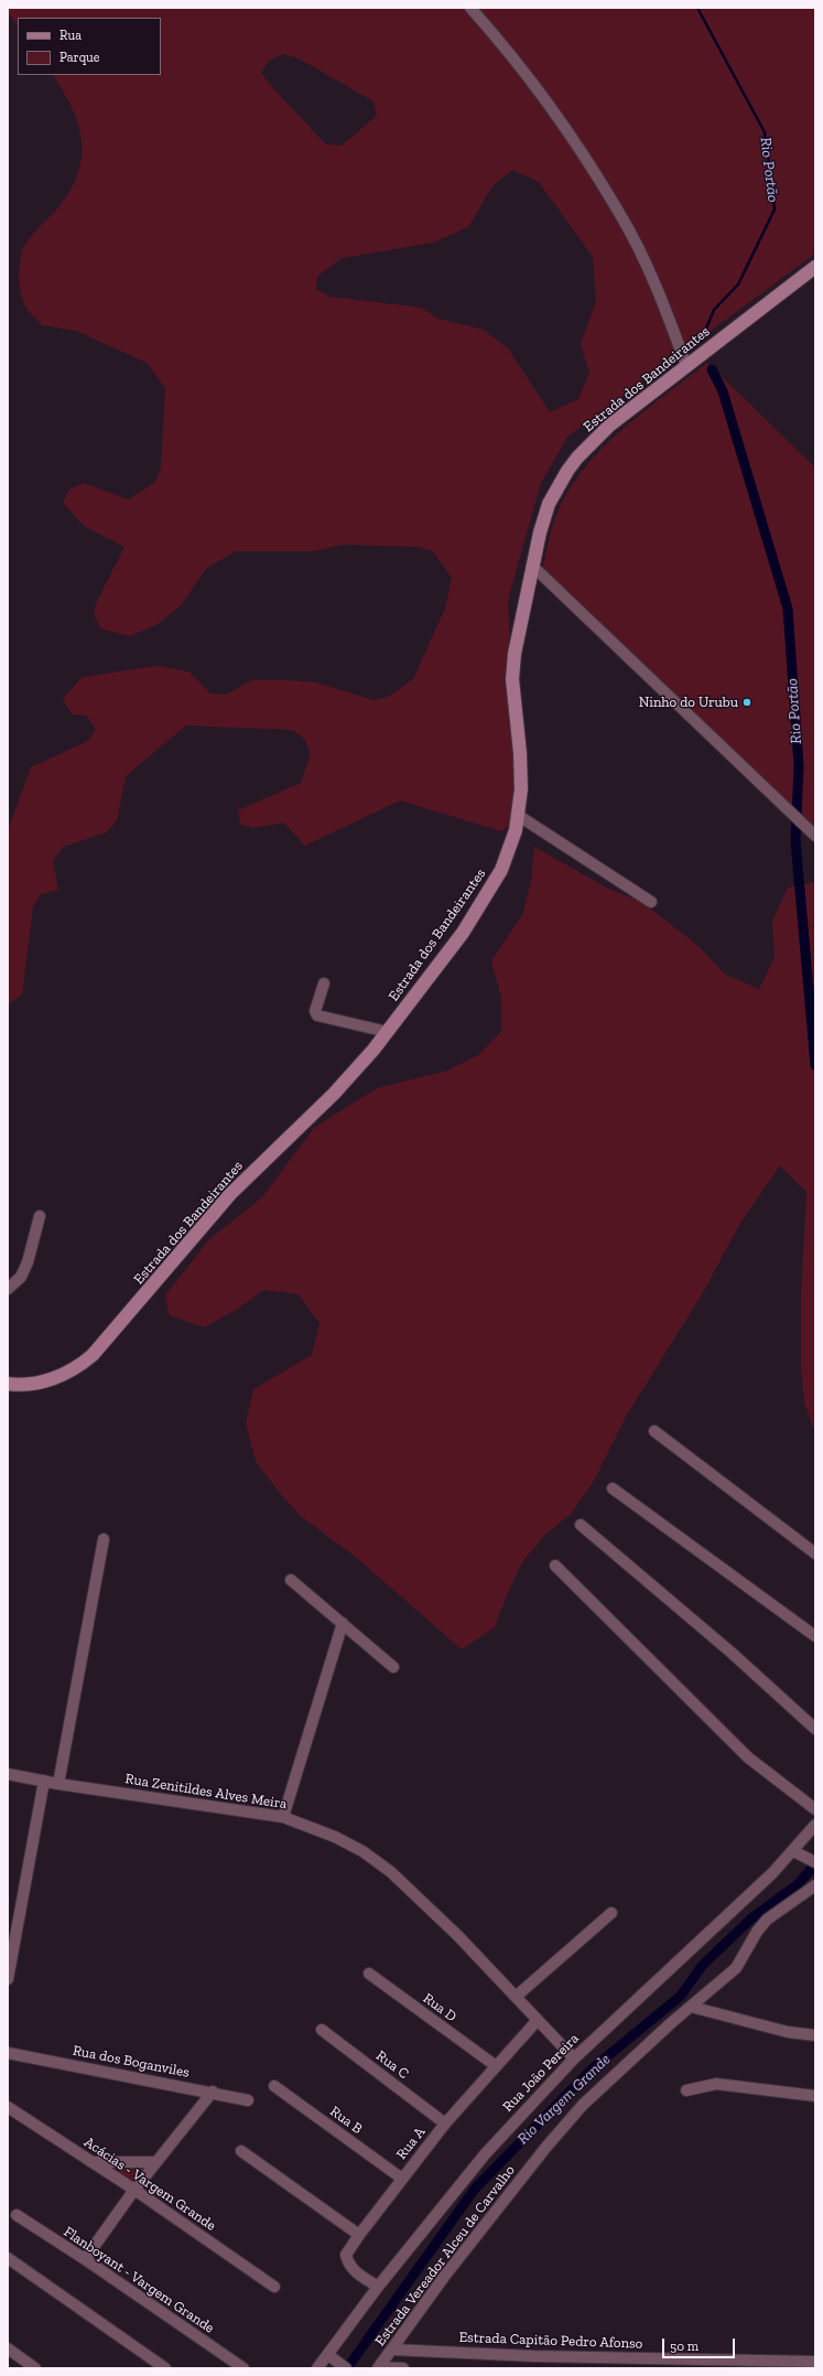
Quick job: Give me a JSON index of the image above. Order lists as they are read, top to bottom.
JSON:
{
  "streets": {
    "main road": ["Estrada dos Bandeirantes"],
    "street": [
      "Rua Zenitildes Alves Meira",
      "Rua D",
      "Rua dos Boganviles",
      "Rua C",
      "Rua João Pereira",
      "Rua B",
      "Rua A",
      "Acácias - Vargem Grande",
      "Estrada Vereador Alceu de Carvalho",
      "Flanboyant - Vargem Grande",
      "Estrada Capitão Pedro Afonso"
    ]
  },
  "crossings": [
    ["Rua Zenitildes Alves Meira", "Rua João Pereira"],
    ["Rua Zenitildes Alves Meira", "Rua A"],
    ["Rua D", "Rua A"],
    ["Rua C", "Rua A"],
    ["Rua João Pereira", "Rua A"],
    ["Rua B", "Rua A"],
    ["Estrada Vereador Alceu de Carvalho", "Estrada Capitão Pedro Afonso"]
  ],
  "water": ["Rio Portão", "Rio Vargem Grande"],
  "places": ["Ninho do Urubu"],
  "legend": ["Rua", "Parque"],
  "scale_bar": "50 m"
}
